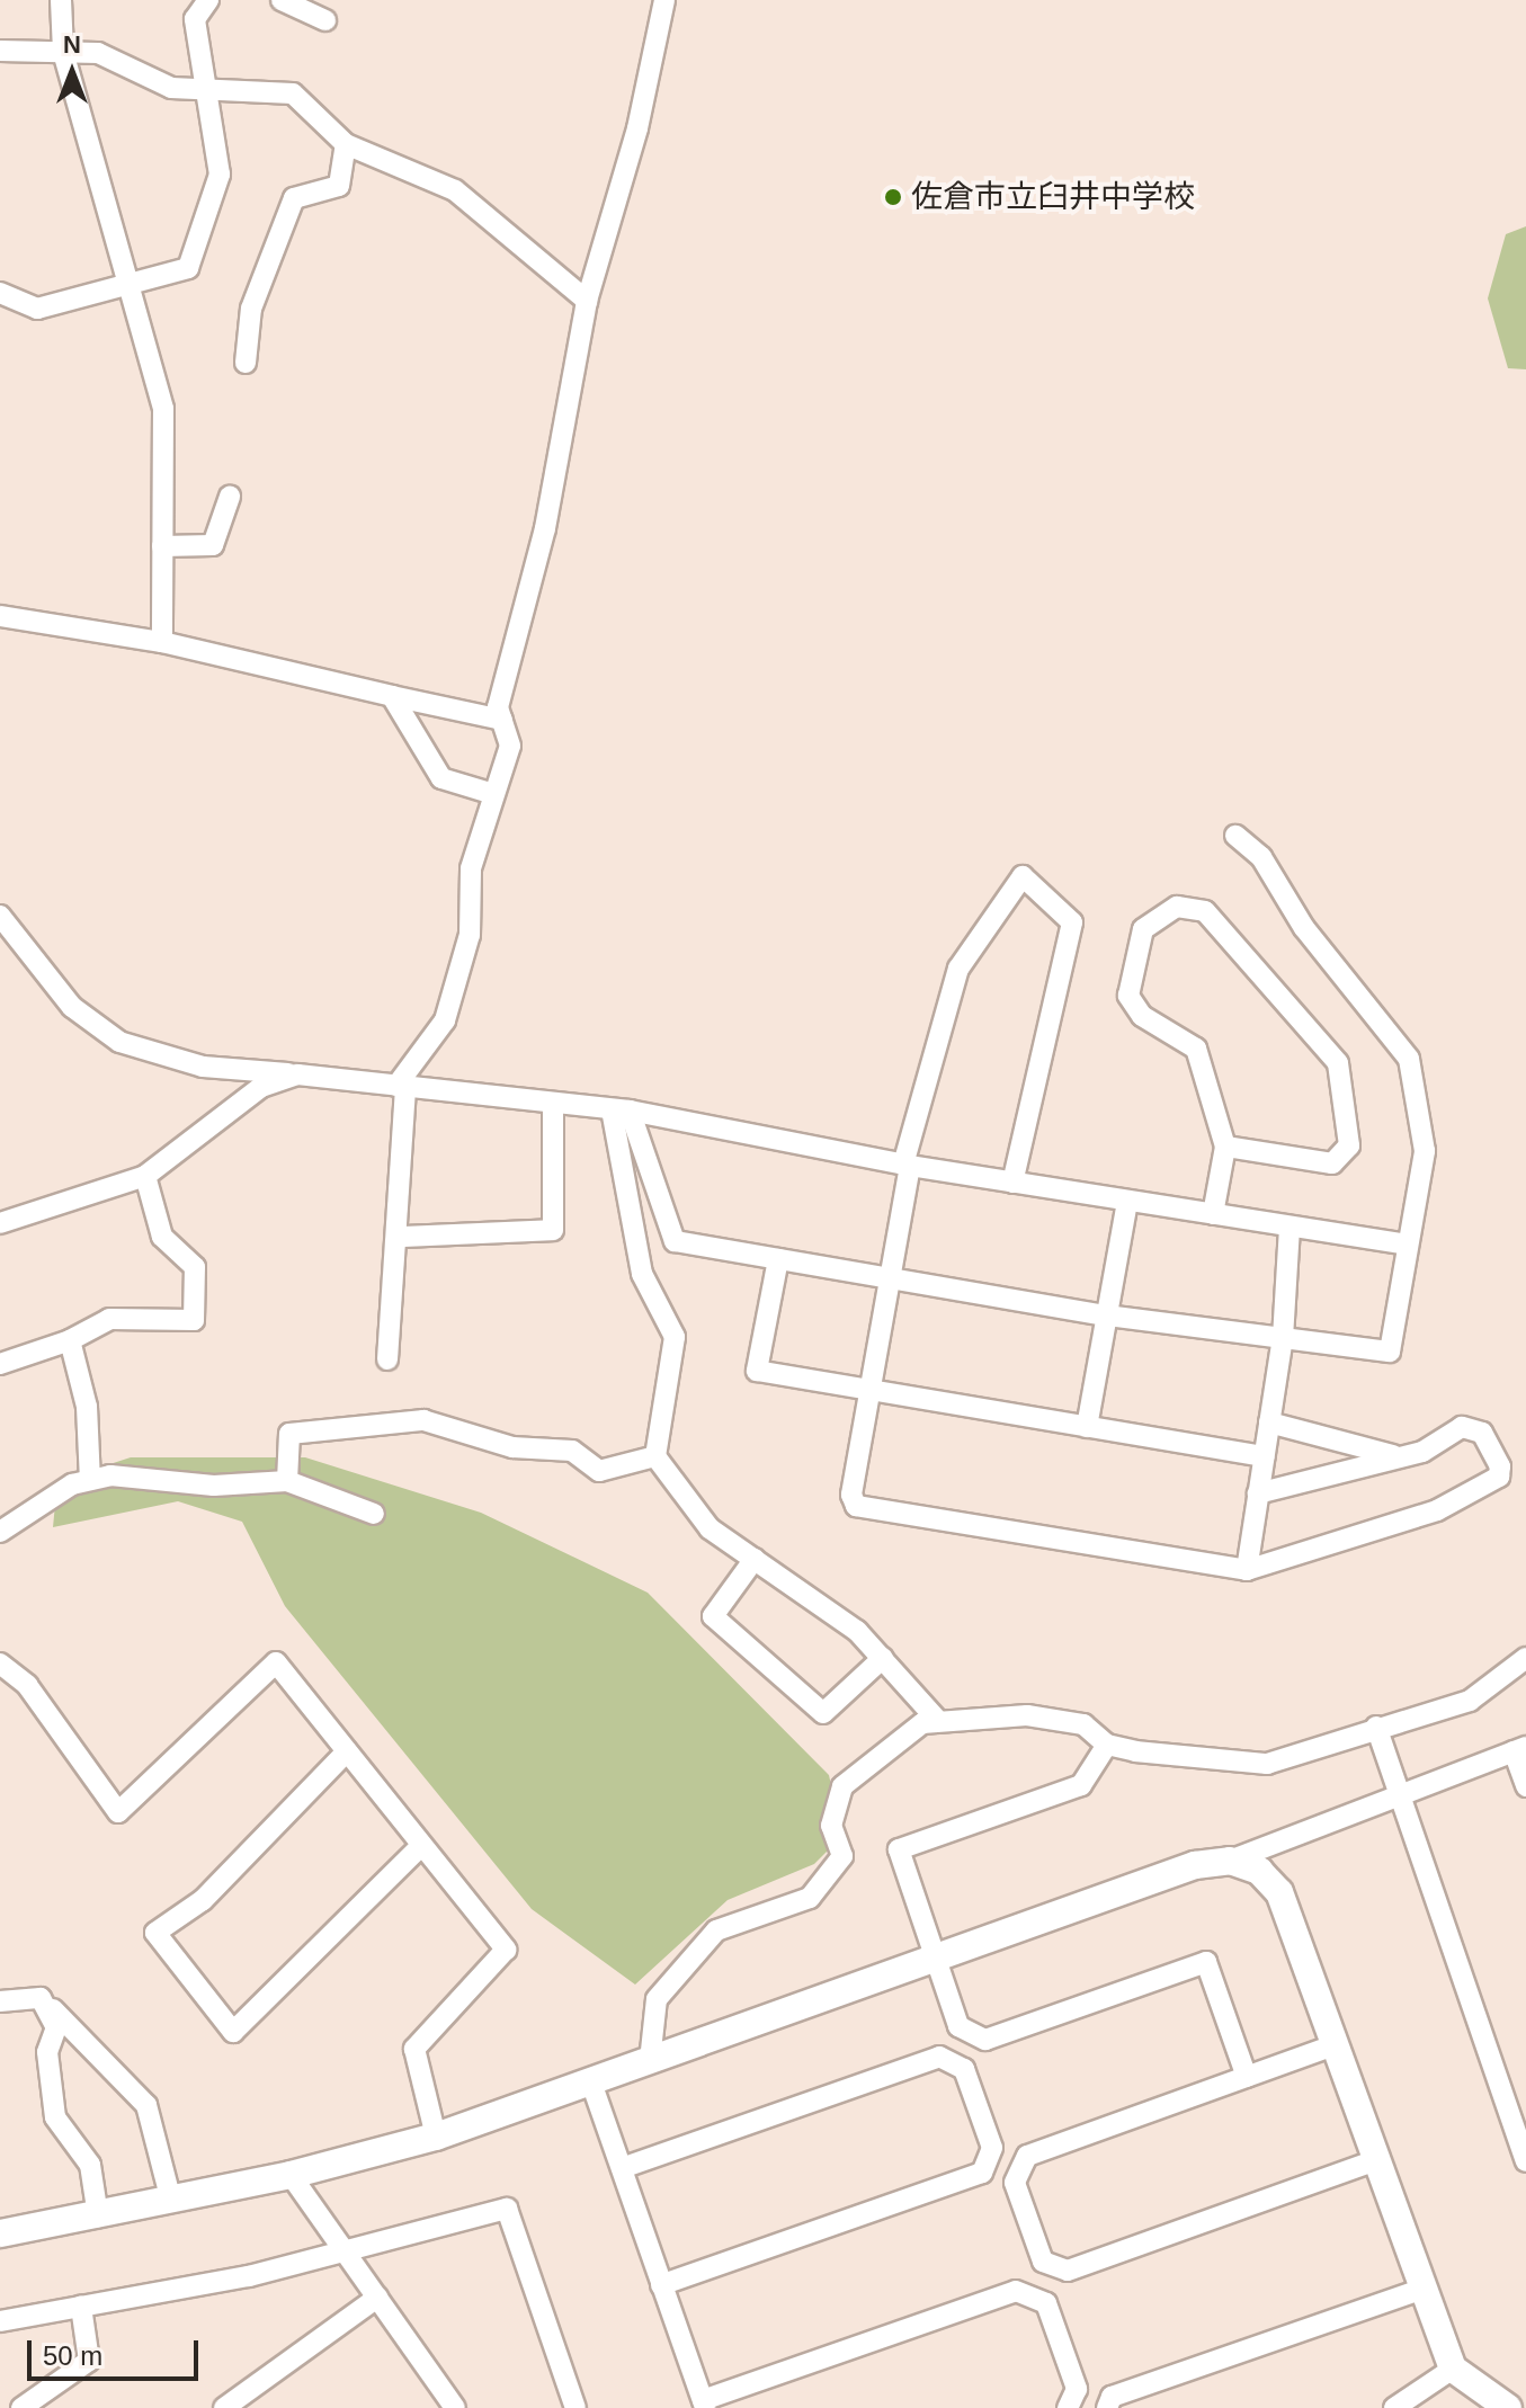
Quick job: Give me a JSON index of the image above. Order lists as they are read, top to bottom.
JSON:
{
  "places": ["佐倉市立臼井中学校"],
  "scale_bar": "50 m",
  "north": "top"
}
